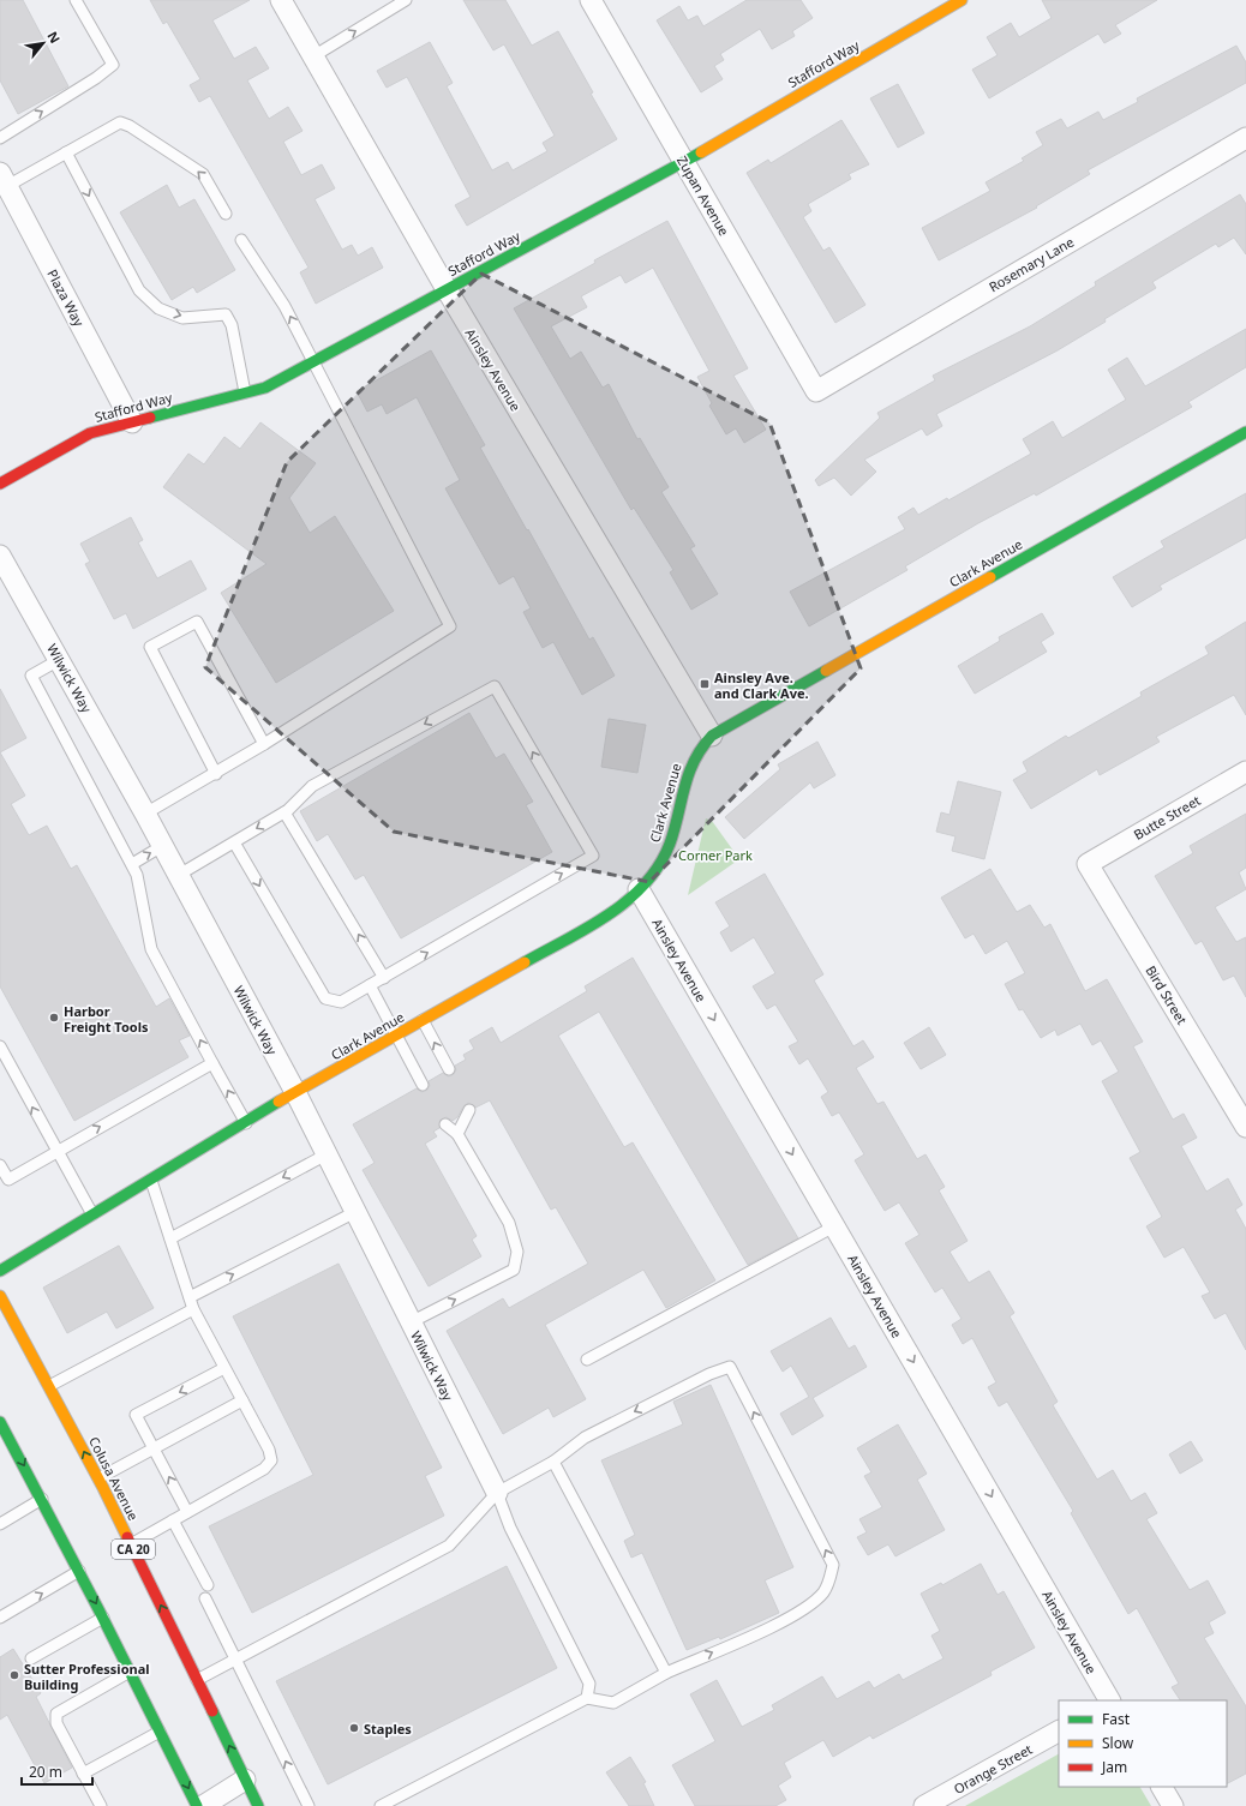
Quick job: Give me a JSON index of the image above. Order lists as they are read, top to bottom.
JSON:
{
  "streets": {
    "main road": [
      "Stafford Way",
      "Clark Avenue",
      "Colusa Avenue",
      "CA 20"
    ],
    "street": [
      "Zupan Avenue",
      "Rosemary Lane",
      "Plaza Way",
      "Ainsley Avenue",
      "Wilwick Way",
      "Butte Street",
      "Bird Street",
      "Orange Street"
    ]
  },
  "crossings": [
    ["Stafford Way", "Zupan Avenue"],
    ["Stafford Way", "Plaza Way"],
    ["Stafford Way", "Ainsley Avenue"],
    ["Zupan Avenue", "Rosemary Lane"],
    ["Ainsley Avenue", "Clark Avenue"],
    ["Clark Avenue", "Wilwick Way"],
    ["Butte Street", "Bird Street"]
  ],
  "one_way": ["Ainsley Avenue"],
  "parks": ["Corner Park"],
  "places": {
    "transit": ["Ainsley Ave. and Clark Ave."],
    "other": ["Harbor Freight Tools", "Sutter Professional Building", "Staples"]
  },
  "legend": ["Fast", "Slow", "Jam"],
  "scale_bar": "20 m",
  "north": "top right"
}
